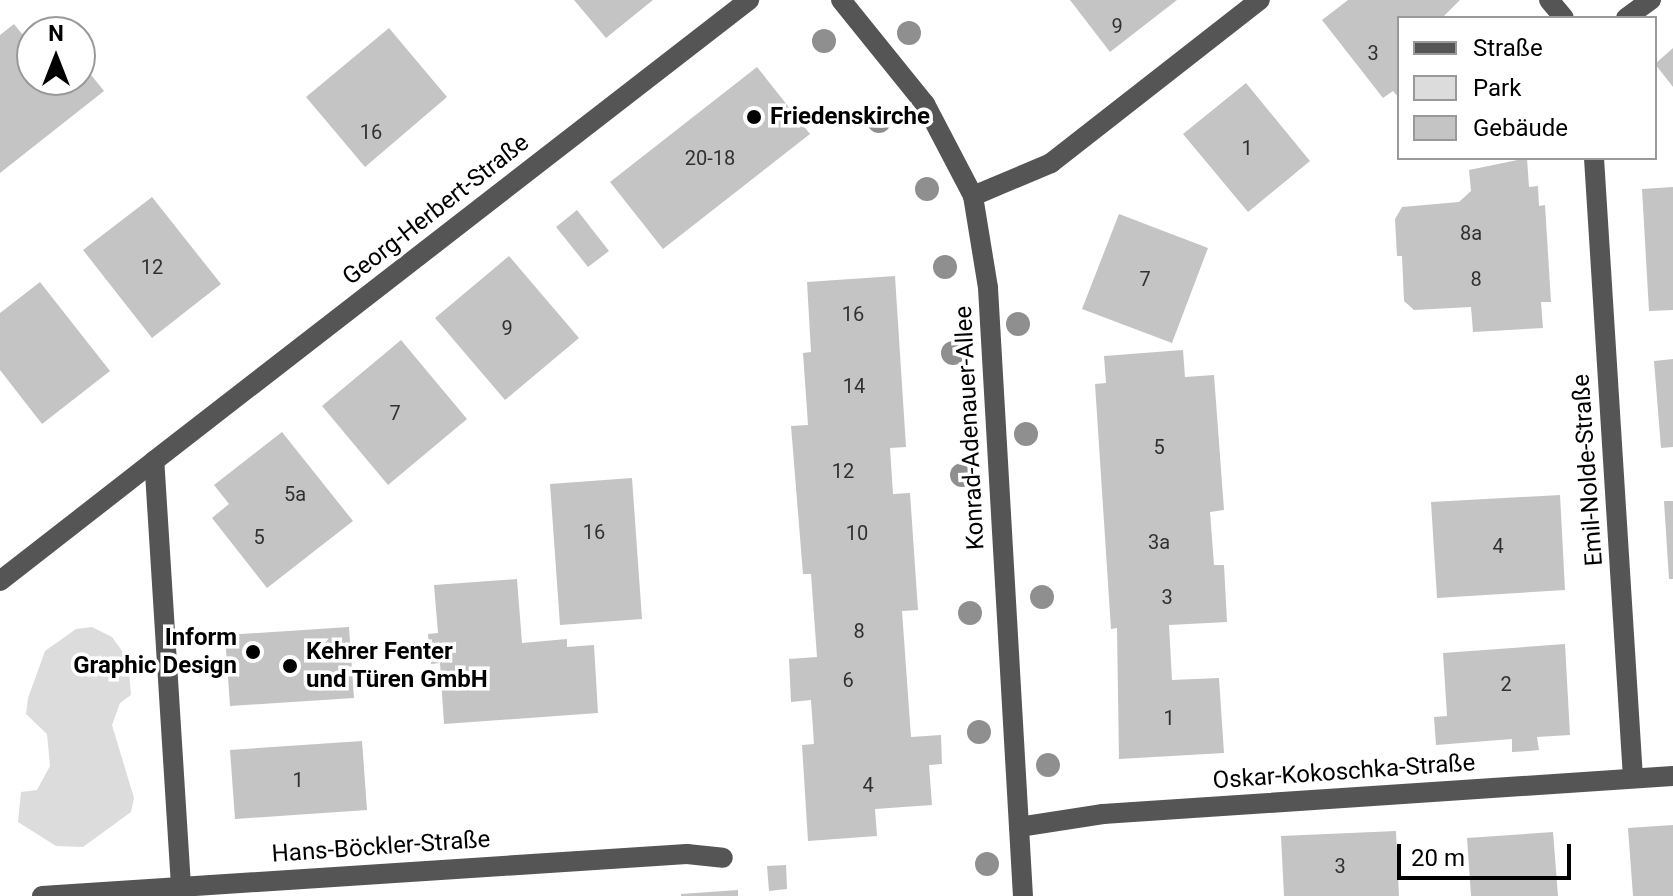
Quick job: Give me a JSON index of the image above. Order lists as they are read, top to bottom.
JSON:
{
  "streets": {
    "street": [
      "Georg-Herbert-Straße",
      "Konrad-Adenauer-Allee",
      "Emil-Nolde-Straße",
      "Oskar-Kokoschka-Straße",
      "Hans-Böckler-Straße"
    ]
  },
  "crossings": [
    ["Konrad-Adenauer-Allee", "Oskar-Kokoschka-Straße"],
    ["Emil-Nolde-Straße", "Oskar-Kokoschka-Straße"]
  ],
  "places": ["Friedenskirche", "Inform Graphic Design", "Kehrer Fenter und Türen GmbH"],
  "house_numbers": [
    "9",
    "3",
    "16",
    "1",
    "20-18",
    "8a",
    "12",
    "7",
    "8",
    "16",
    "9",
    "14",
    "7",
    "5",
    "12",
    "5a",
    "16",
    "10",
    "5",
    "3a",
    "4",
    "3",
    "8",
    "6",
    "2",
    "1",
    "1",
    "4",
    "3"
  ],
  "legend": ["Straße", "Park", "Gebäude"],
  "scale_bar": "20 m",
  "north": "top"
}
